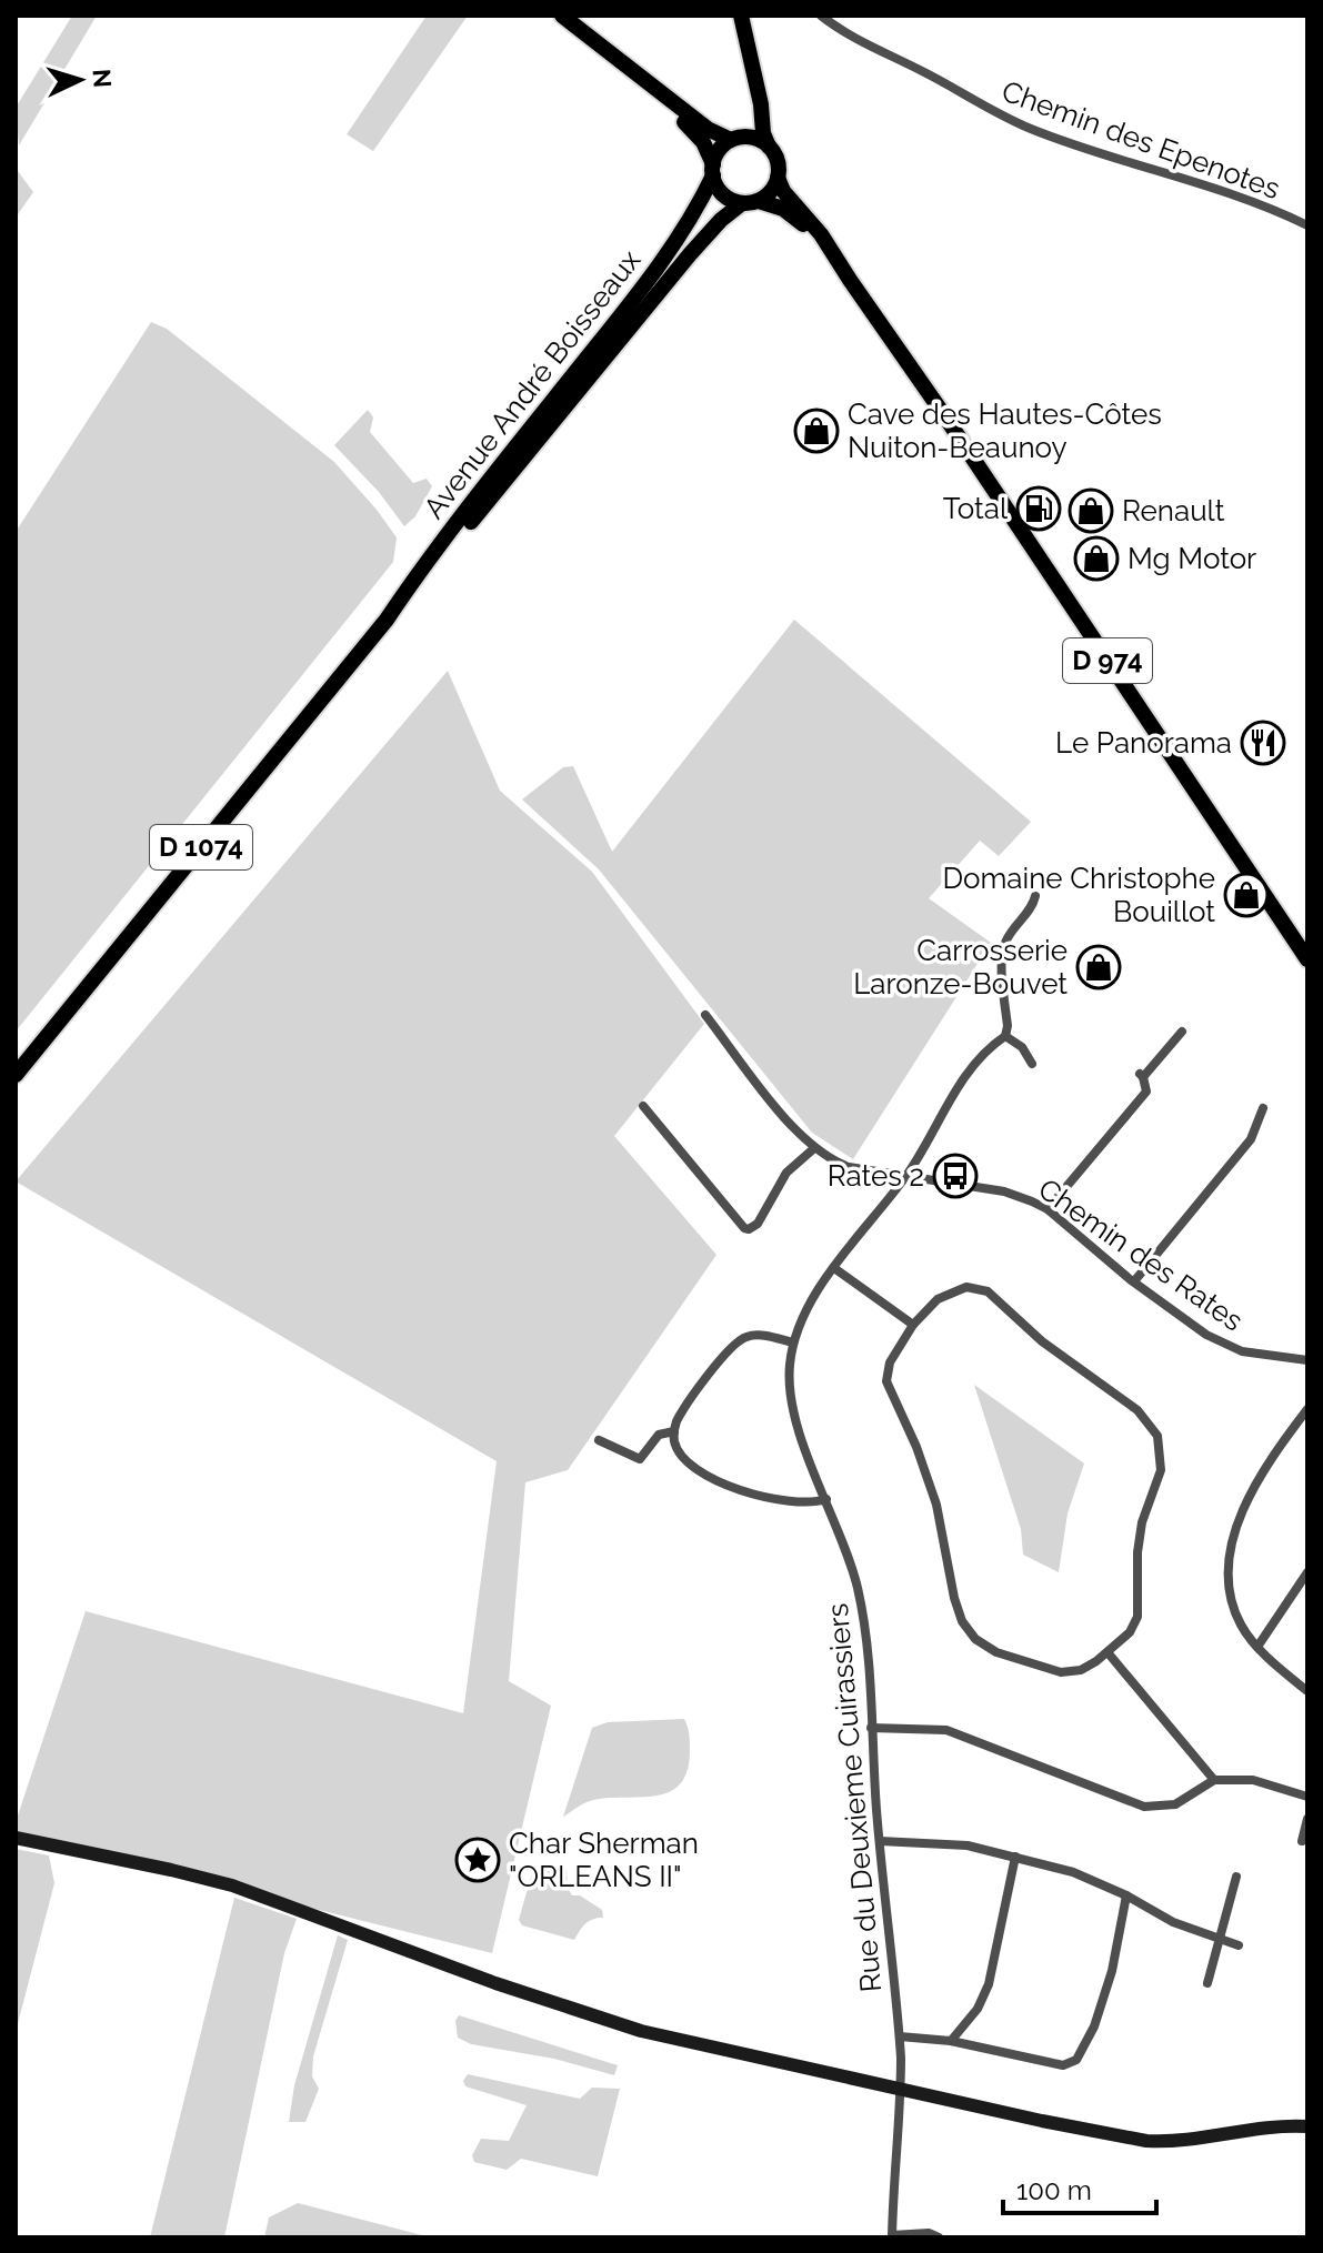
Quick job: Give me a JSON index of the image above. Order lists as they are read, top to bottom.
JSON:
{
  "streets": {
    "main road": ["Avenue André Boisseaux", "D 974", "D 1074"],
    "street": ["Chemin des Epenotes", "Chemin des Rates", "Rue du Deuxieme Cuirassiers"]
  },
  "crossings": [
    ["Avenue André Boisseaux", "D 974"],
    ["Chemin des Rates", "Rue du Deuxieme Cuirassiers"]
  ],
  "places": {
    "shop": [
      "Cave des Hautes-Côtes Nuiton-Beaunoy",
      "Renault",
      "Mg Motor",
      "Domaine Christophe Bouillot",
      "Carrosserie Laronze-Bouvet"
    ],
    "fuel station": ["Total"],
    "restaurant": ["Le Panorama"],
    "bus stop": ["Rates 2"],
    "place": ["Char Sherman \"ORLEANS II\""]
  },
  "scale_bar": "100 m",
  "north": "right"
}
